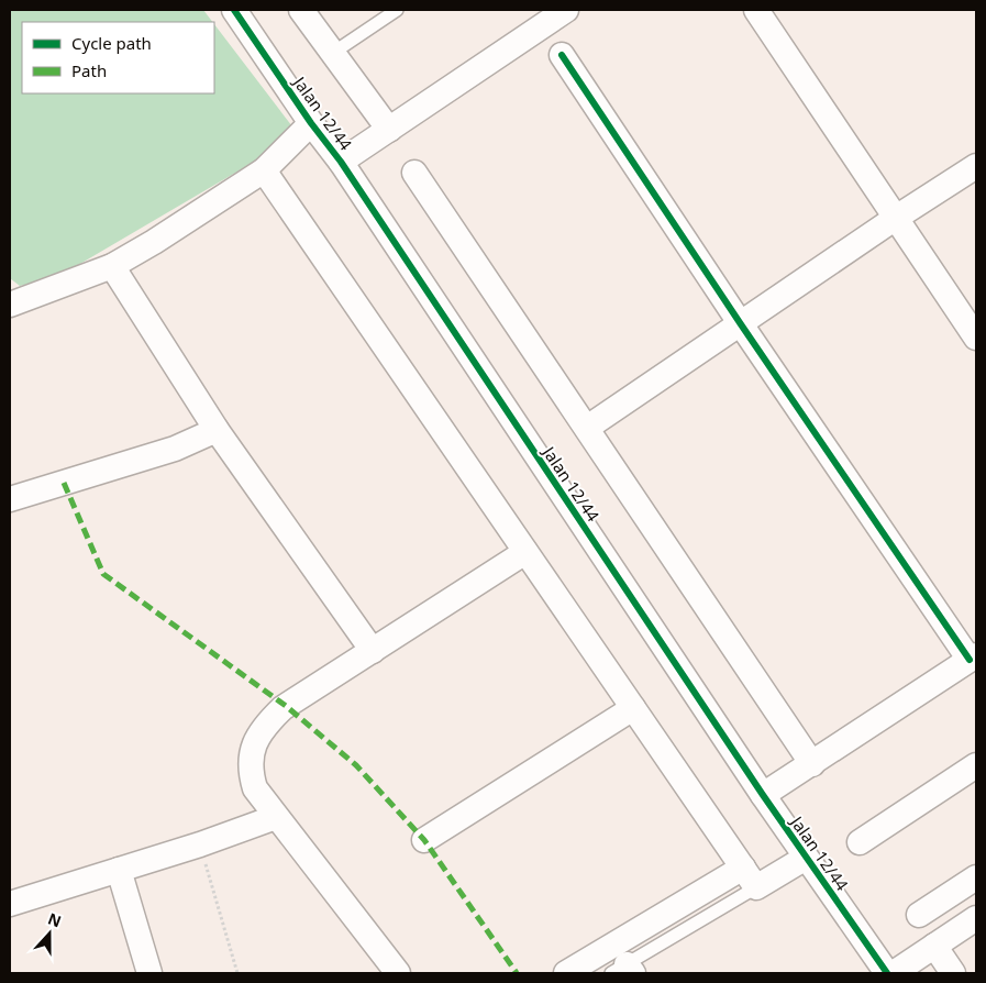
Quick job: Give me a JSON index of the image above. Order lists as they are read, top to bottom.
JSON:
{
  "streets": {
    "street": ["Jalan 12/44"]
  },
  "legend": ["Cycle path", "Path"],
  "north": "top"
}
